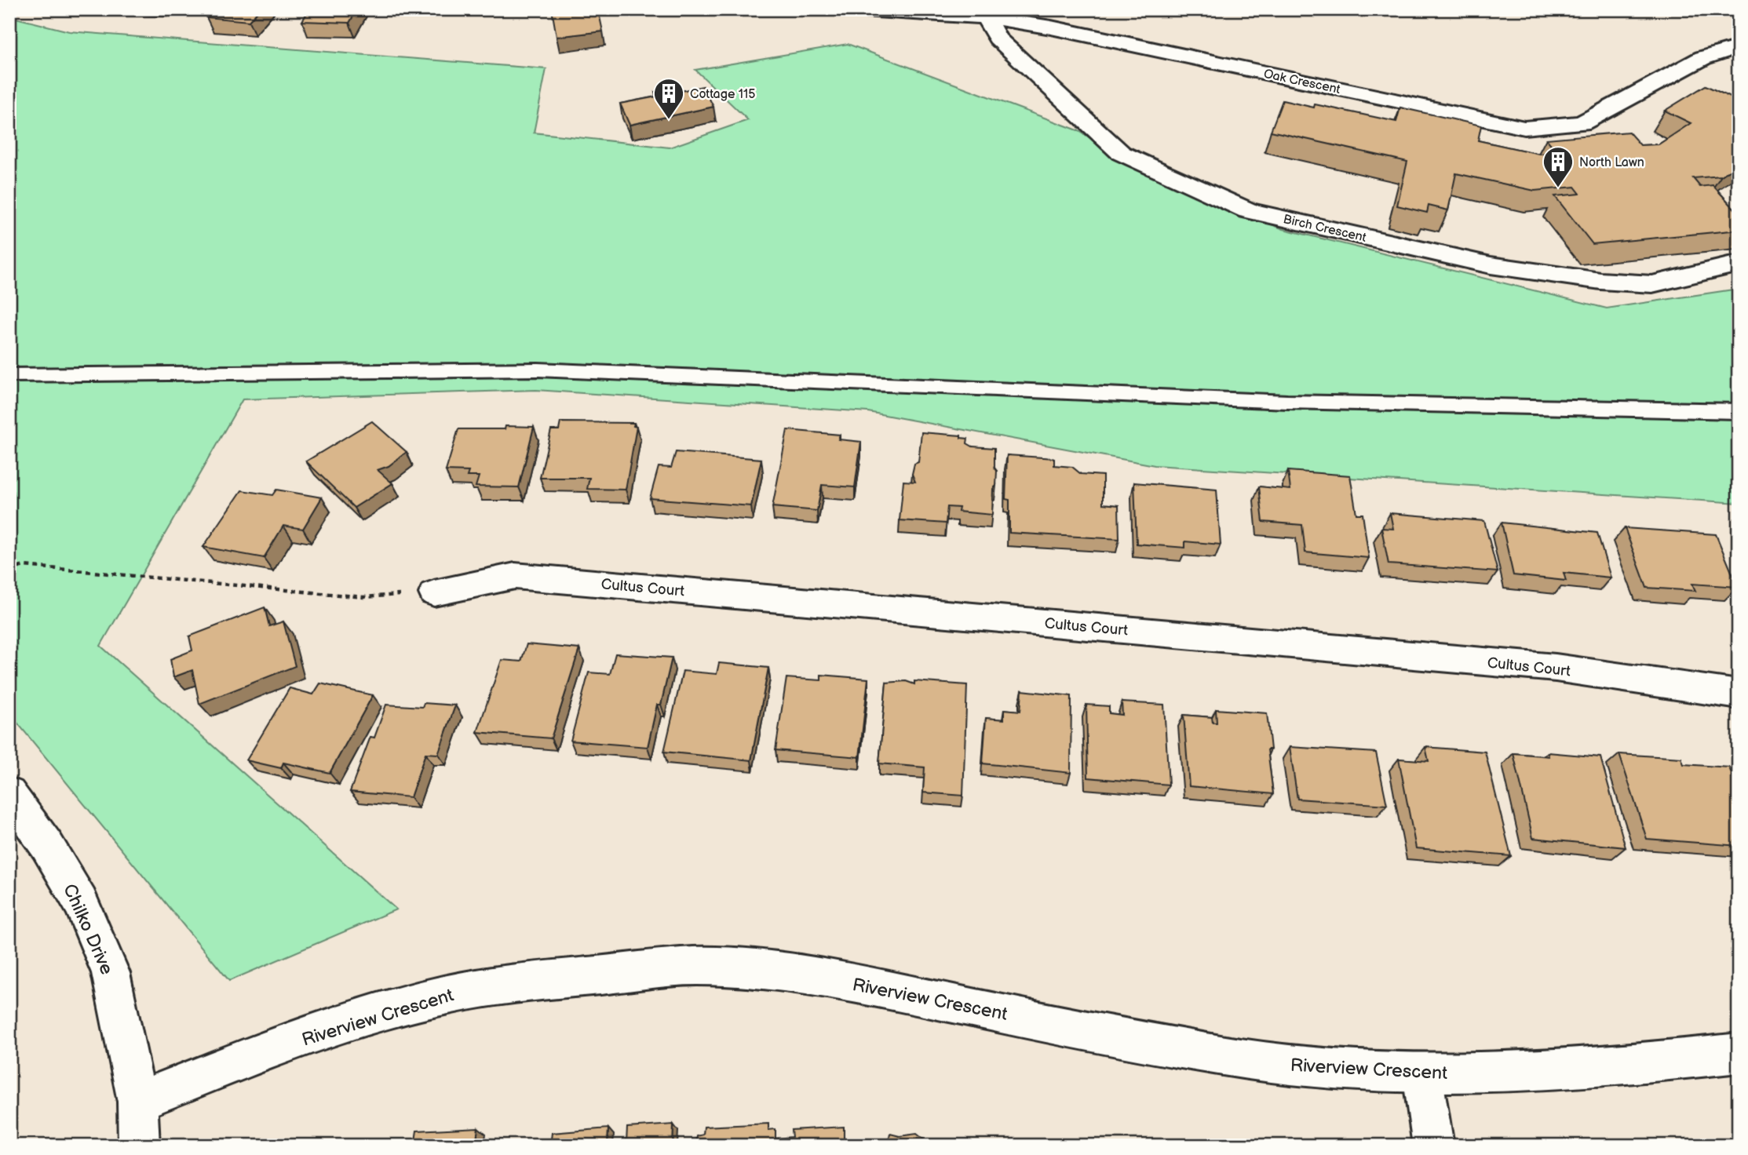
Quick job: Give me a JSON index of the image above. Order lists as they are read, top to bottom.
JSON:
{
  "streets": {
    "street": [
      "Oak Crescent",
      "Birch Crescent",
      "Cultus Court",
      "Chilko Drive",
      "Riverview Crescent"
    ]
  },
  "crossings": [
    ["Oak Crescent", "Birch Crescent"],
    ["Chilko Drive", "Riverview Crescent"]
  ],
  "places": {
    "building": ["Cottage 115", "North Lawn"]
  }
}
